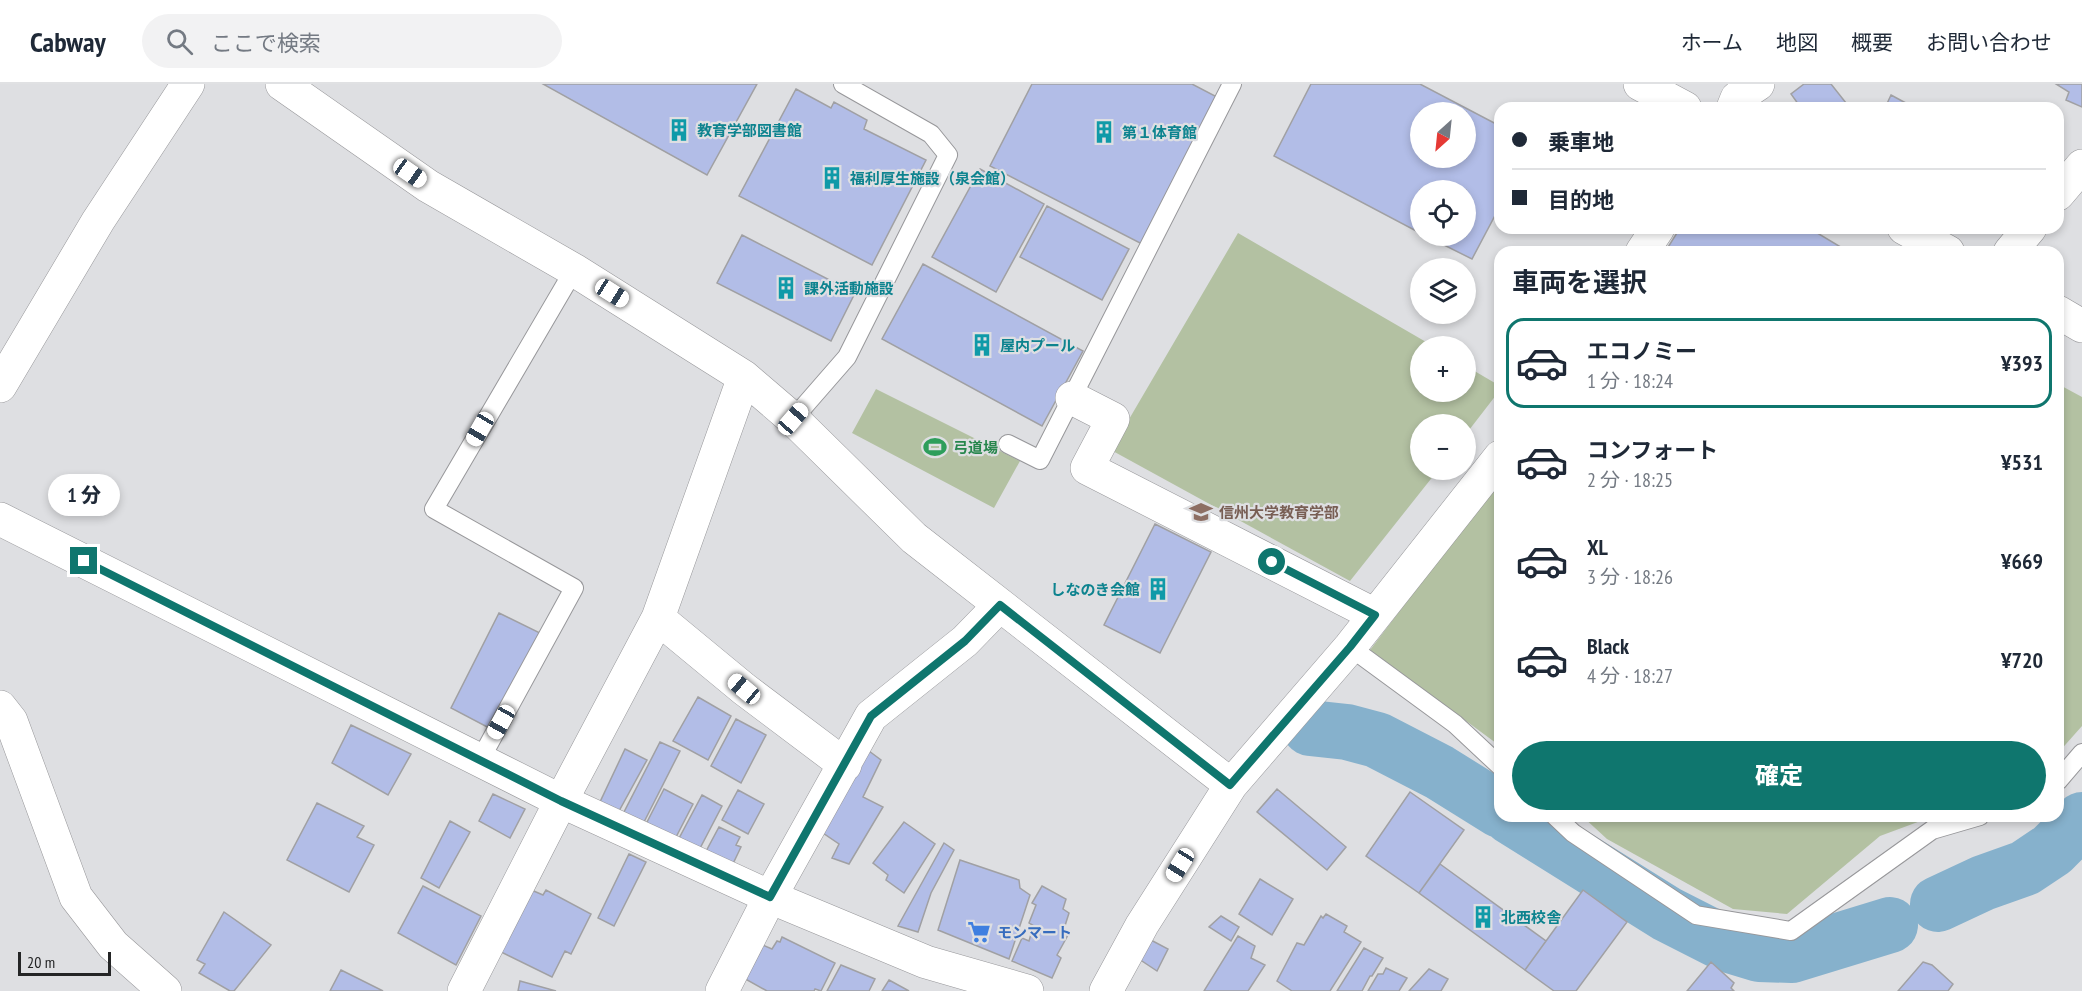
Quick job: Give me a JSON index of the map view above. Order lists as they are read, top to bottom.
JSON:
{
  "places": {
    "building": [
      "教育学部図書館",
      "第１体育館",
      "福利厚生施設（泉会館）",
      "課外活動施設",
      "屋内プール",
      "しなのき会館",
      "北西校舎"
    ],
    "sports": ["弓道場"],
    "school or university": ["信州大学教育学部"],
    "supermarket": ["モンマート"]
  },
  "scale_bar": "20 m",
  "north": "bottom left",
  "page": {
    "header": "Cabway",
    "search": "ここで検索",
    "nav": [
      "ホーム",
      "地図",
      "概要",
      "お問い合わせ"
    ],
    "map_buttons": ["+", "−"],
    "banner": ["乗車地", "目的地"],
    "heading": "車両を選択",
    "list": [
      {
        "name": "エコノミー",
        "note": "1 分 · 18:24",
        "value": "¥393"
      },
      {
        "name": "コンフォート",
        "note": "2 分 · 18:25",
        "value": "¥531"
      },
      {
        "name": "XL",
        "note": "3 分 · 18:26",
        "value": "¥669"
      },
      {
        "name": "Black",
        "note": "4 分 · 18:27",
        "value": "¥720"
      }
    ],
    "bubble": "1 分",
    "buttons": "確定",
    "scale": "20 m"
  }
}
